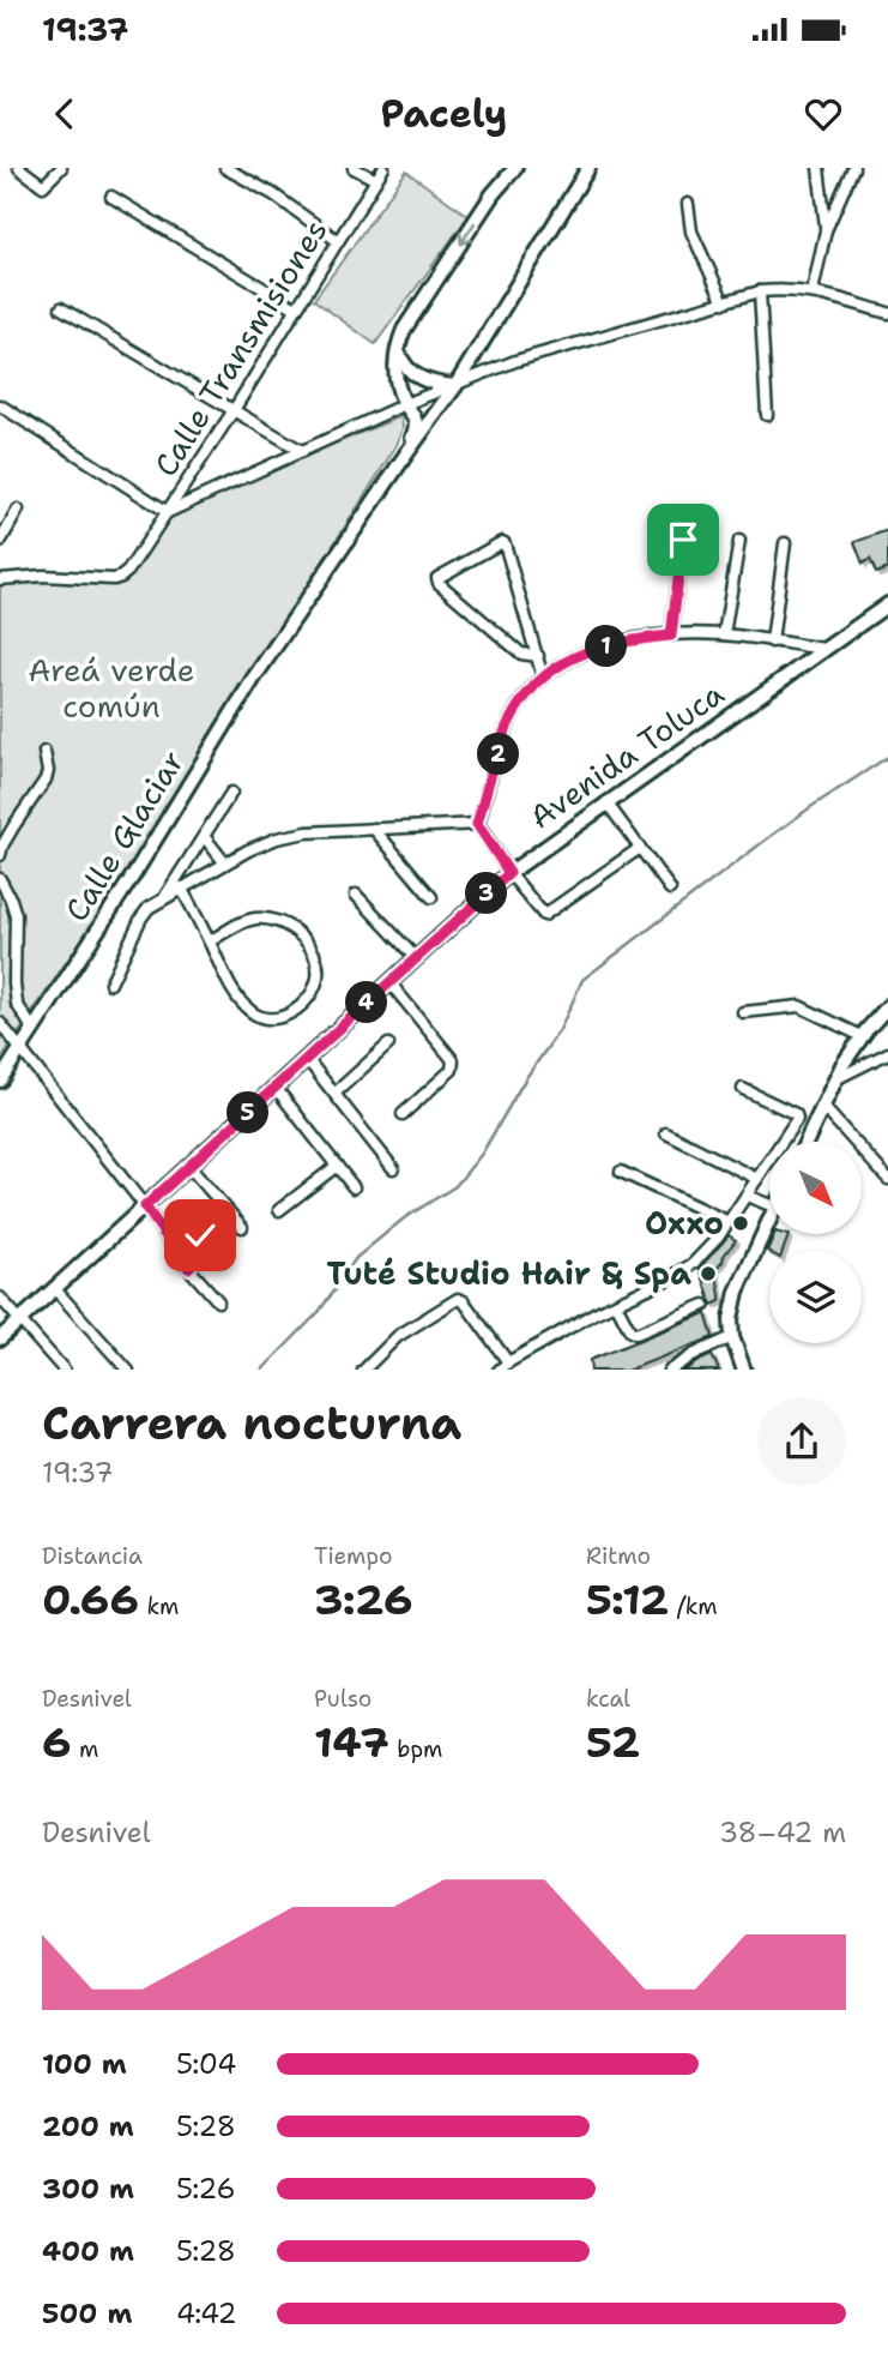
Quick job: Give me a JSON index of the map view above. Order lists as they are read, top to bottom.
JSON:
{
  "streets": {
    "street": ["Calle Transmisiones", "Avenida Toluca", "Calle Glaciar"]
  },
  "parks": ["Areá verde común"],
  "places": ["Oxxo", "Tuté Studio Hair & Spa"],
  "north": "bottom right",
  "page": {
    "status": "19:37",
    "header": "Pacely",
    "pins": [
      "1",
      "2",
      "3",
      "4",
      "5"
    ],
    "heading": ["Carrera nocturna", "19:37"],
    "stats": [
      ["Distancia", "0.66 km"],
      ["Tiempo", "3:26"],
      ["Ritmo", "5:12 /km"],
      ["Desnivel", "6 m"],
      ["Pulso", "147 bpm"],
      ["kcal", "52"]
    ],
    "chart": ["Desnivel", "38–42 m"],
    "list": [
      {
        "name": "100 m",
        "note": "5:04"
      },
      {
        "name": "200 m",
        "note": "5:28"
      },
      {
        "name": "300 m",
        "note": "5:26"
      },
      {
        "name": "400 m",
        "note": "5:28"
      },
      {
        "name": "500 m",
        "note": "4:42"
      }
    ]
  }
}
